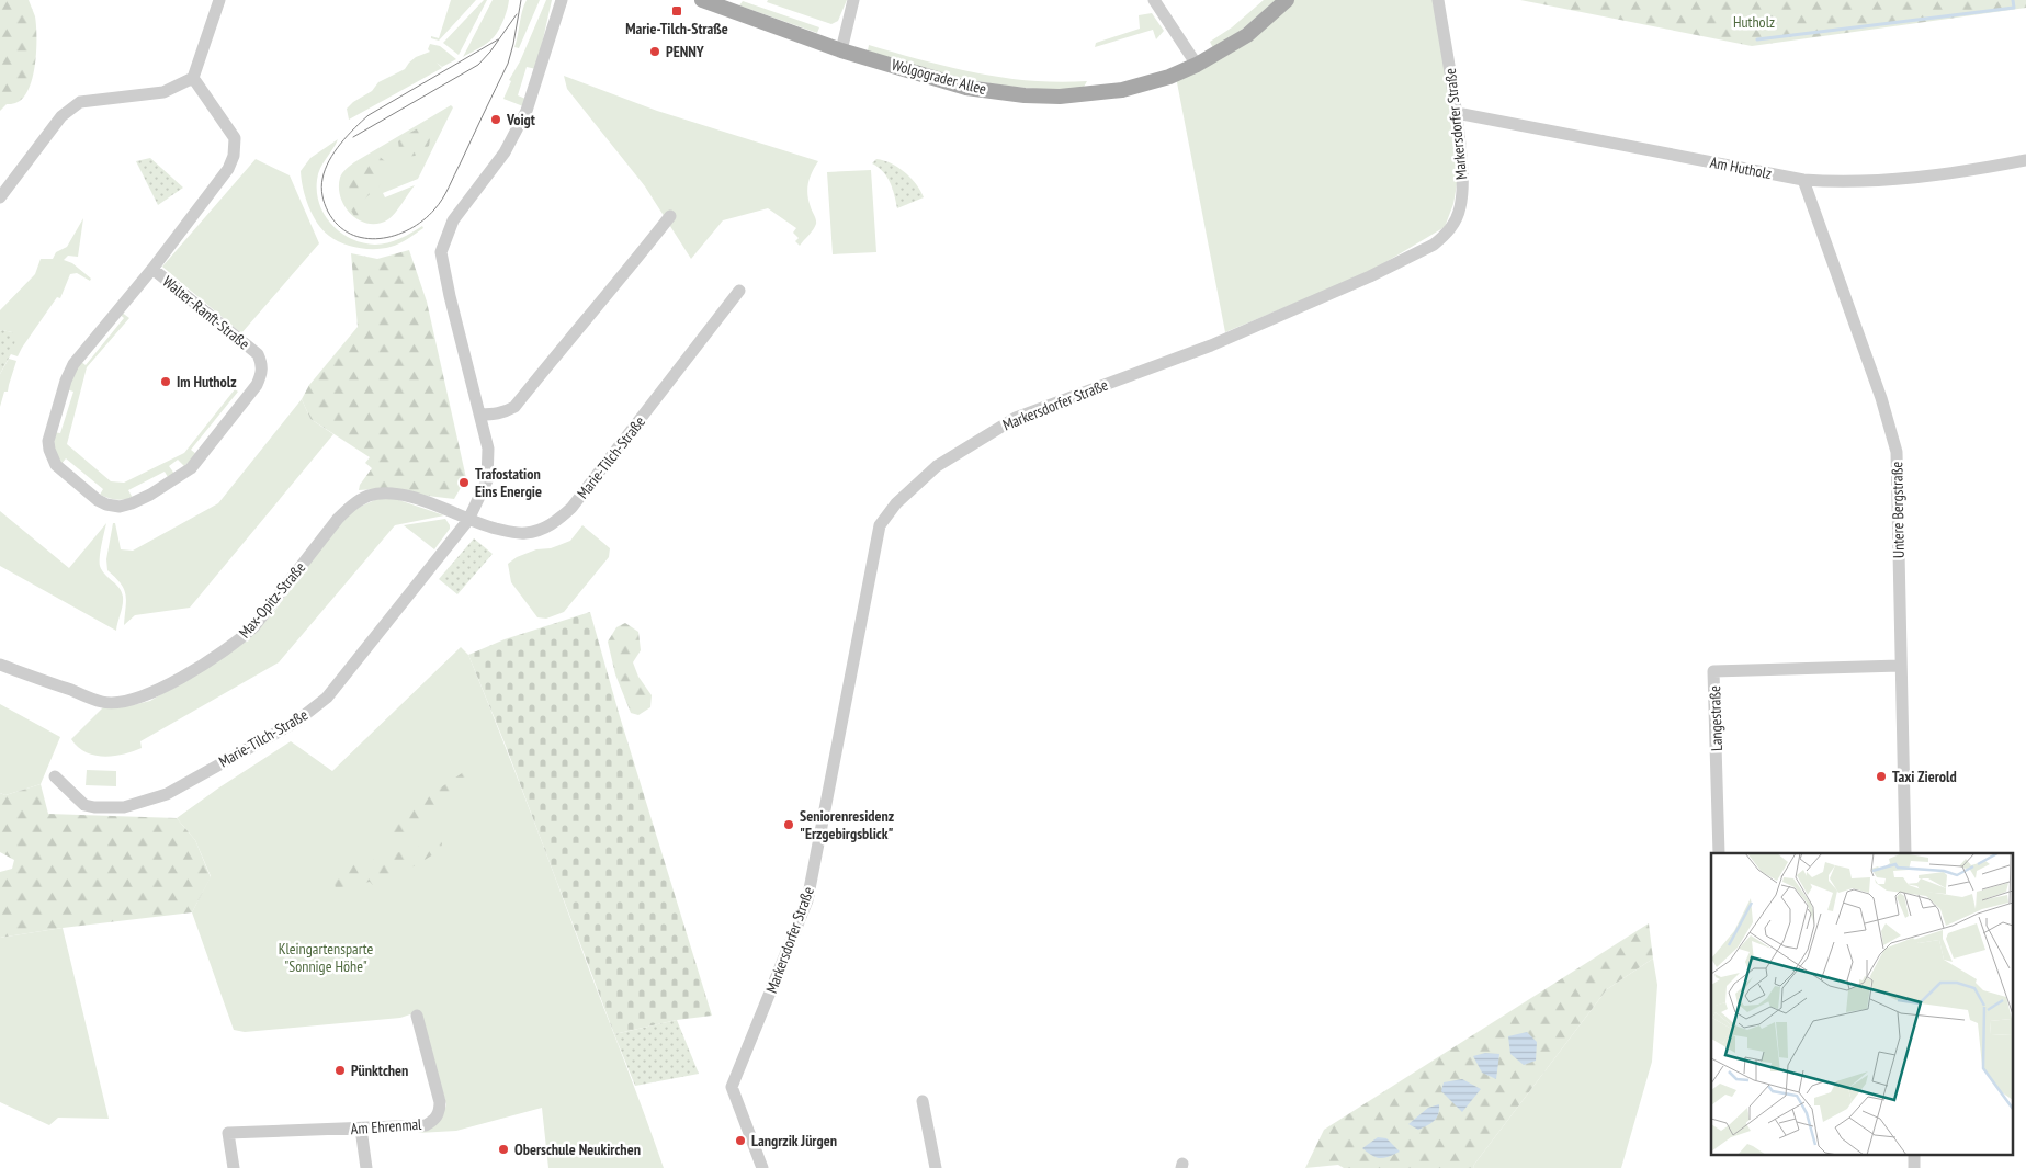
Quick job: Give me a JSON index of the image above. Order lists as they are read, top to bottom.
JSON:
{
  "streets": {
    "main road": ["Wolgograder Allee"],
    "street": [
      "Markersdorfer Straße",
      "Am Hutholz",
      "Walter-Ranft-Straße",
      "Marie-Tilch-Straße",
      "Untere Bergstraße",
      "Max-Opitz-Straße",
      "Langestraße",
      "Am Ehrenmal"
    ]
  },
  "crossings": [
    ["Markersdorfer Straße", "Am Hutholz"],
    ["Am Hutholz", "Untere Bergstraße"],
    ["Marie-Tilch-Straße", "Max-Opitz-Straße"],
    ["Untere Bergstraße", "Langestraße"]
  ],
  "parks": ["Hutholz", "Kleingartensparte \"Sonnige Höhe\""],
  "places": {
    "transit": ["Marie-Tilch-Straße"],
    "other": [
      "PENNY",
      "Voigt",
      "Im Hutholz",
      "Trafostation Eins Energie",
      "Taxi Zierold",
      "Seniorenresidenz \"Erzgebirgsblick\"",
      "Pünktchen",
      "Langrzik Jürgen",
      "Oberschule Neukirchen"
    ]
  }
}
